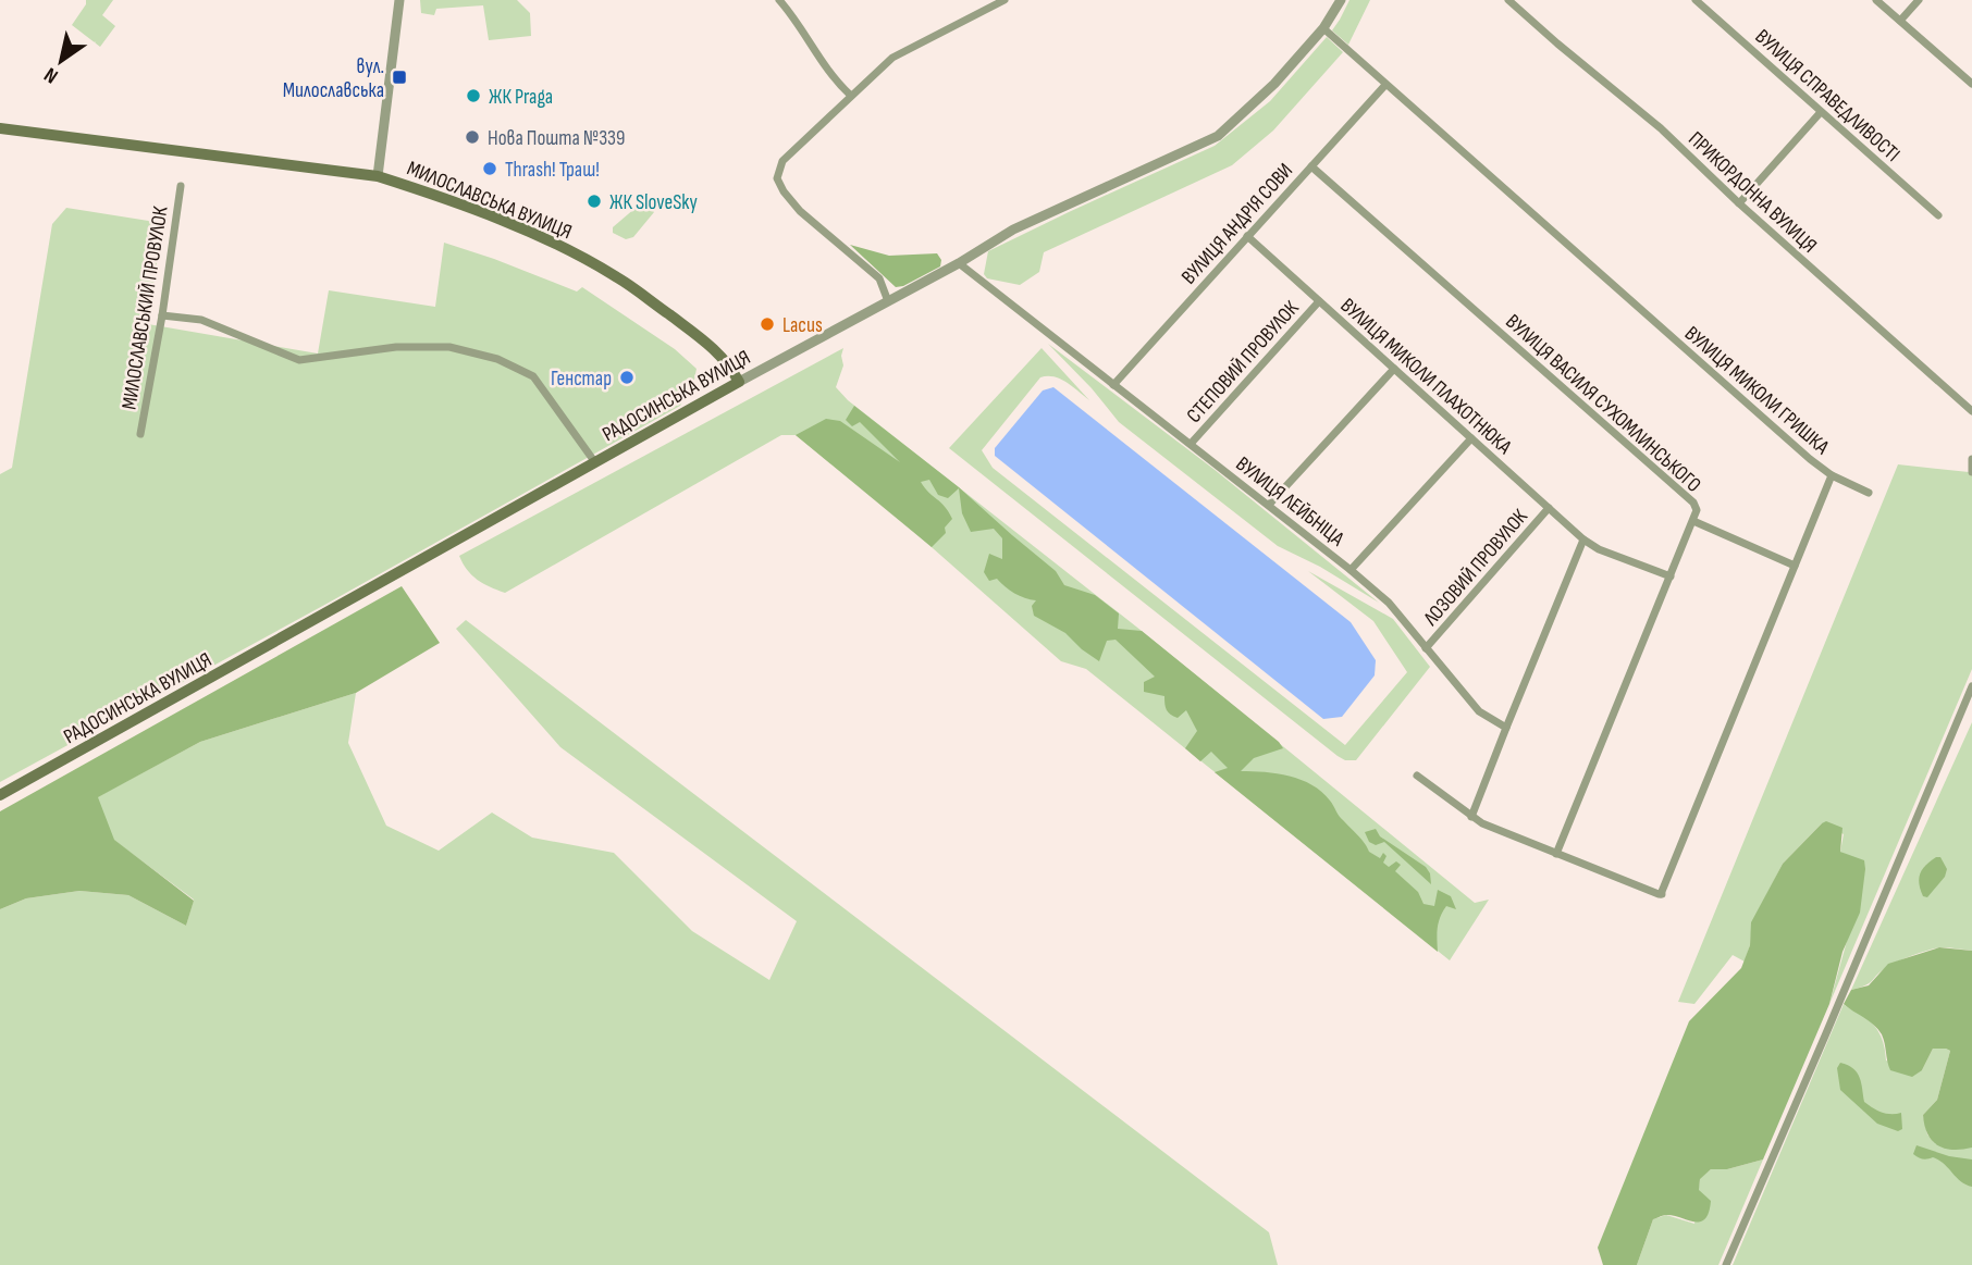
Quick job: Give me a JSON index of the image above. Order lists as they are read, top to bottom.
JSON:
{
  "streets": {
    "main road": ["МИЛОСЛАВСЬКА ВУЛИЦЯ", "РАДОСИНСЬКА ВУЛИЦЯ"],
    "street": [
      "ВУЛИЦЯ СПРАВЕДЛИВОСТІ",
      "ПРИКОРДОННА ВУЛИЦЯ",
      "ВУЛИЦЯ АНДРІЯ СОВИ",
      "МИЛОСЛАВСЬКИЙ ПРОВУЛОК",
      "СТЕПОВИЙ ПРОВУЛОК",
      "ВУЛИЦЯ МИКОЛИ ПЛАХОТНЮКА",
      "ВУЛИЦЯ МИКОЛИ ГРИШКА",
      "ВУЛИЦЯ ВАСИЛЯ СУХОМЛИНСЬКОГО",
      "ВУЛИЦЯ ЛЕЙБНІЦА",
      "ЛОЗОВИЙ ПРОВУЛОК"
    ]
  },
  "crossings": [
    ["МИЛОСЛАВСЬКА ВУЛИЦЯ", "РАДОСИНСЬКА ВУЛИЦЯ"],
    ["ВУЛИЦЯ АНДРІЯ СОВИ", "ВУЛИЦЯ МИКОЛИ ПЛАХОТНЮКА"],
    ["ВУЛИЦЯ АНДРІЯ СОВИ", "ВУЛИЦЯ МИКОЛИ ГРИШКА"],
    ["ВУЛИЦЯ АНДРІЯ СОВИ", "ВУЛИЦЯ ВАСИЛЯ СУХОМЛИНСЬКОГО"],
    ["ВУЛИЦЯ АНДРІЯ СОВИ", "ВУЛИЦЯ ЛЕЙБНІЦА"],
    ["СТЕПОВИЙ ПРОВУЛОК", "ВУЛИЦЯ МИКОЛИ ПЛАХОТНЮКА"],
    ["СТЕПОВИЙ ПРОВУЛОК", "ВУЛИЦЯ ЛЕЙБНІЦА"],
    ["ВУЛИЦЯ МИКОЛИ ПЛАХОТНЮКА", "ВУЛИЦЯ ВАСИЛЯ СУХОМЛИНСЬКОГО"],
    ["ВУЛИЦЯ МИКОЛИ ПЛАХОТНЮКА", "ЛОЗОВИЙ ПРОВУЛОК"],
    ["ВУЛИЦЯ МИКОЛИ ГРИШКА", "РАДОСИНСЬКА ВУЛИЦЯ"],
    ["ВУЛИЦЯ МИКОЛИ ГРИШКА", "ВУЛИЦЯ ВАСИЛЯ СУХОМЛИНСЬКОГО"],
    ["РАДОСИНСЬКА ВУЛИЦЯ", "ВУЛИЦЯ ЛЕЙБНІЦА"],
    ["ВУЛИЦЯ ЛЕЙБНІЦА", "ЛОЗОВИЙ ПРОВУЛОК"]
  ],
  "places": {
    "transit": ["вул. Милославська"],
    "other": [
      "ЖК Praga",
      "Нова Пошта №339",
      "Thrash! Траш!",
      "ЖК SloveSky",
      "Lacus",
      "Генстар"
    ]
  },
  "north": "bottom left"
}
